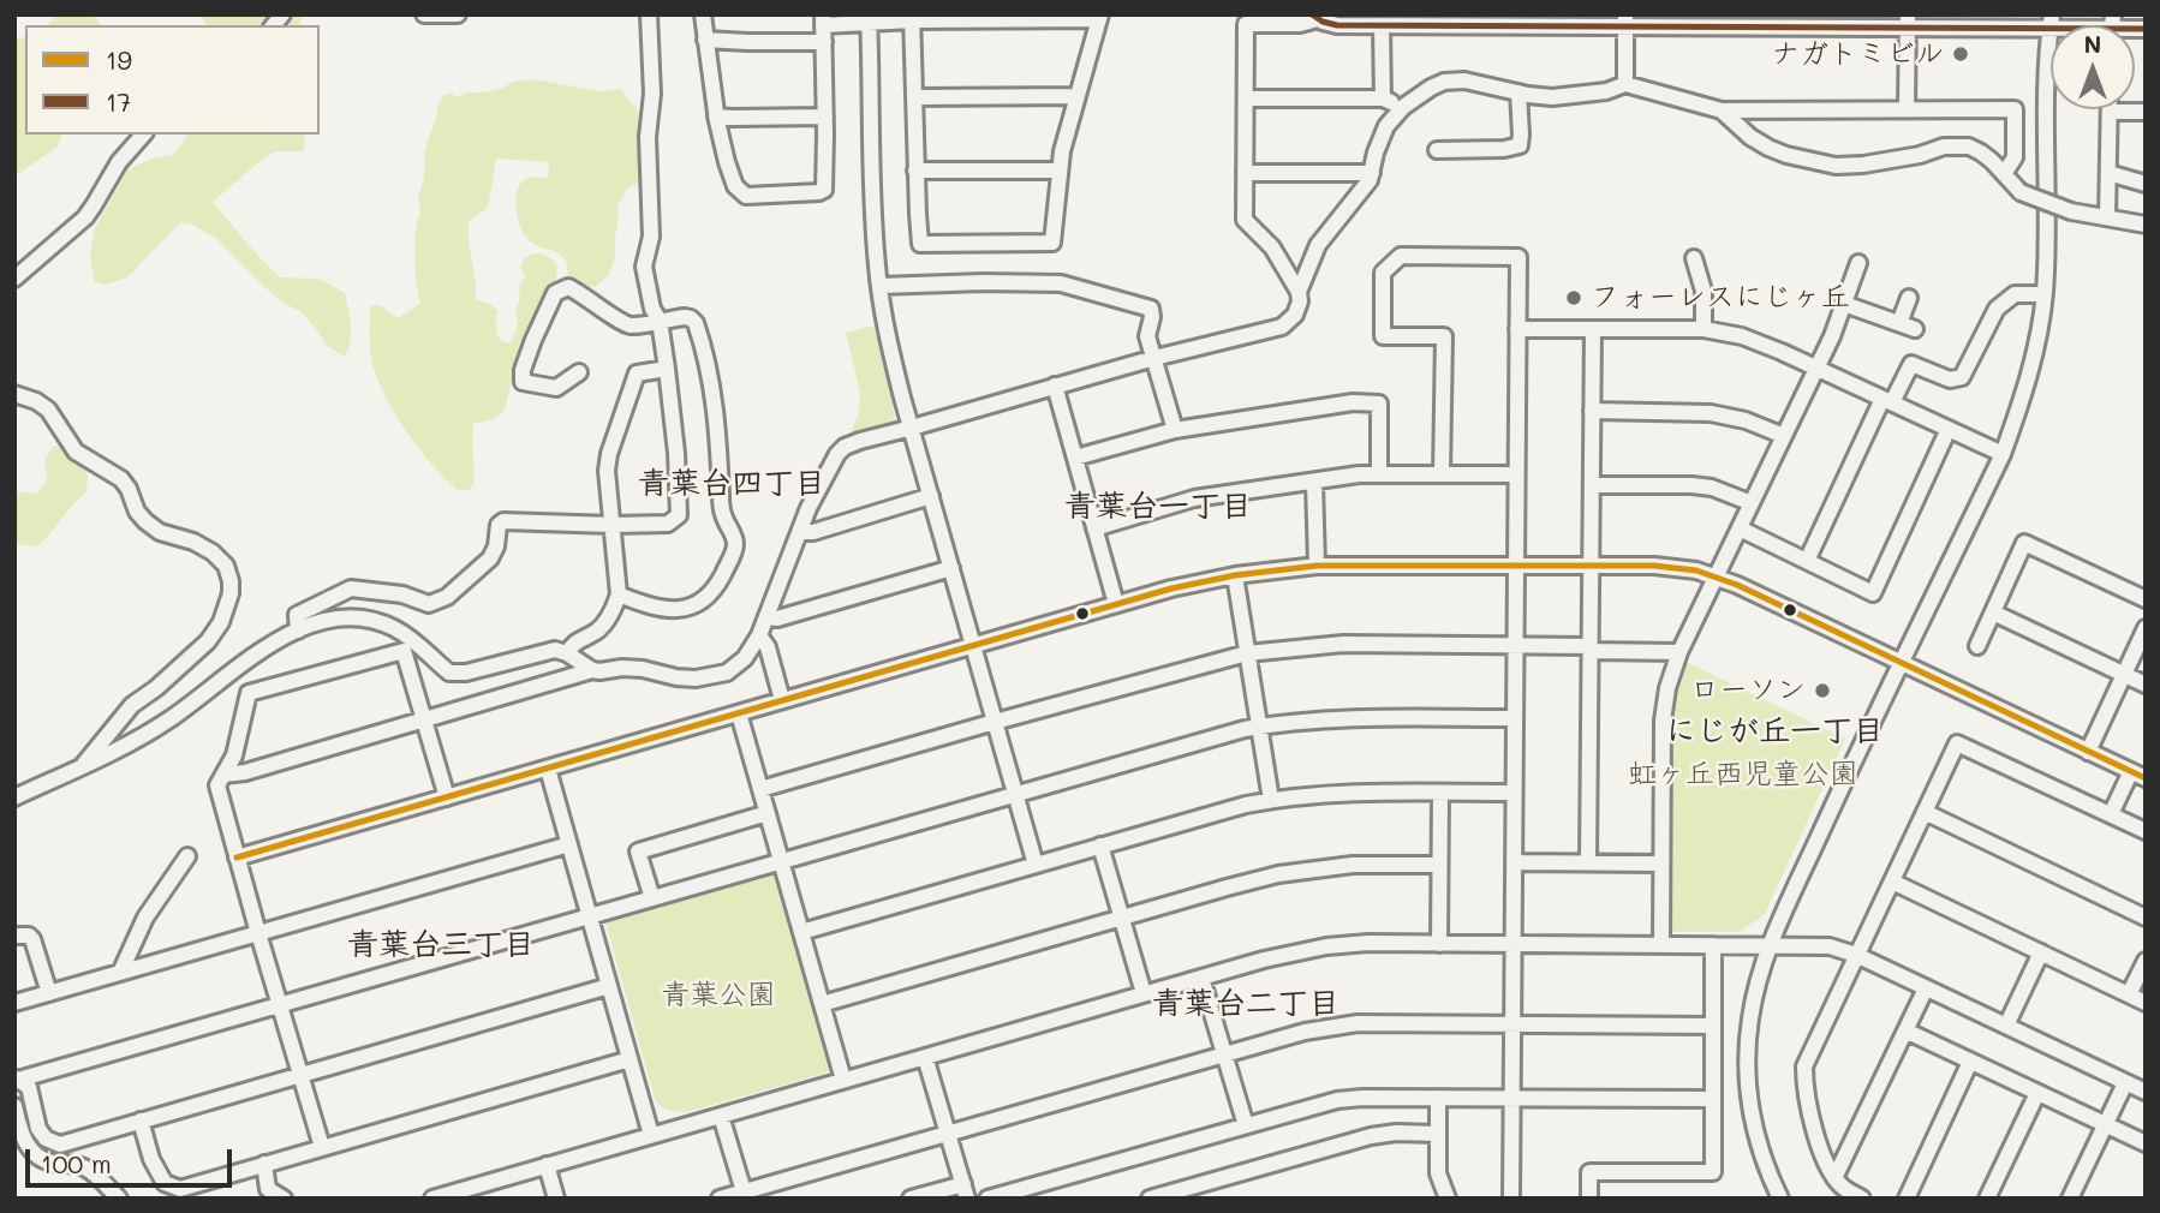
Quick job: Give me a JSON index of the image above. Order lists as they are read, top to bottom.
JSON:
{
  "districts": [
    "青葉台四丁目",
    "青葉台一丁目",
    "にじが丘一丁目",
    "青葉台三丁目",
    "青葉台二丁目"
  ],
  "parks": ["虹ヶ丘西児童公園", "青葉公園"],
  "places": ["ナガトミビル", "フォーレスにじヶ丘", "ローソン"],
  "lines": ["transit line 17", "transit line 19"],
  "legend": ["19", "17"],
  "scale_bar": "100 m",
  "north": "top"
}
